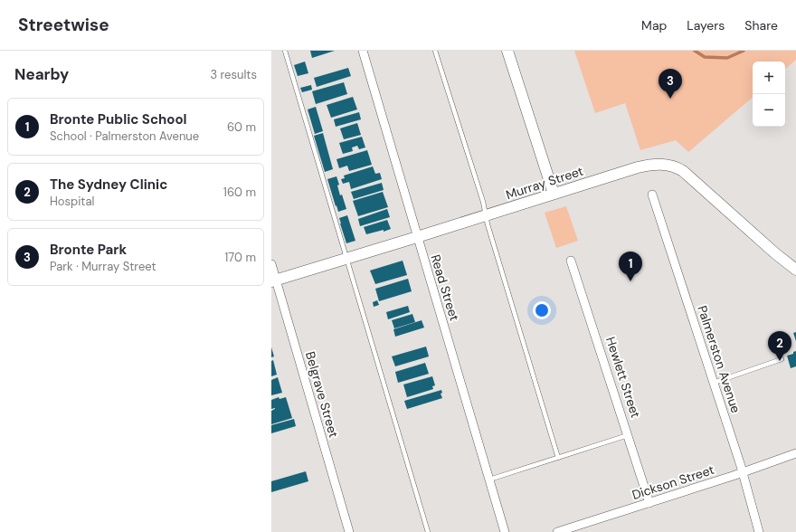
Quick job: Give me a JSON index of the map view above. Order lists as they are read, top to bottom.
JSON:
{
  "streets": {
    "main road": ["Murray Street"],
    "street": [
      "Read Street",
      "Palmerston Avenue",
      "Hewlett Street",
      "Belgrave Street",
      "Dickson Street"
    ]
  },
  "crossings": [
    ["Murray Street", "Read Street"],
    ["Murray Street", "Belgrave Street"],
    ["Palmerston Avenue", "Dickson Street"],
    ["Hewlett Street", "Dickson Street"]
  ],
  "page": {
    "header": "Streetwise",
    "nav": ["Map", "Layers", "Share"],
    "heading": ["Nearby", "3 results"],
    "map_buttons": ["+", "−"],
    "pins": ["3", "1", "2"],
    "list": [
      {
        "mark": "1",
        "name": "Bronte Public School",
        "note": "School · Palmerston Avenue",
        "value": "60 m"
      },
      {
        "mark": "2",
        "name": "The Sydney Clinic",
        "note": "Hospital",
        "value": "160 m"
      },
      {
        "mark": "3",
        "name": "Bronte Park",
        "note": "Park · Murray Street",
        "value": "170 m"
      }
    ]
  }
}
